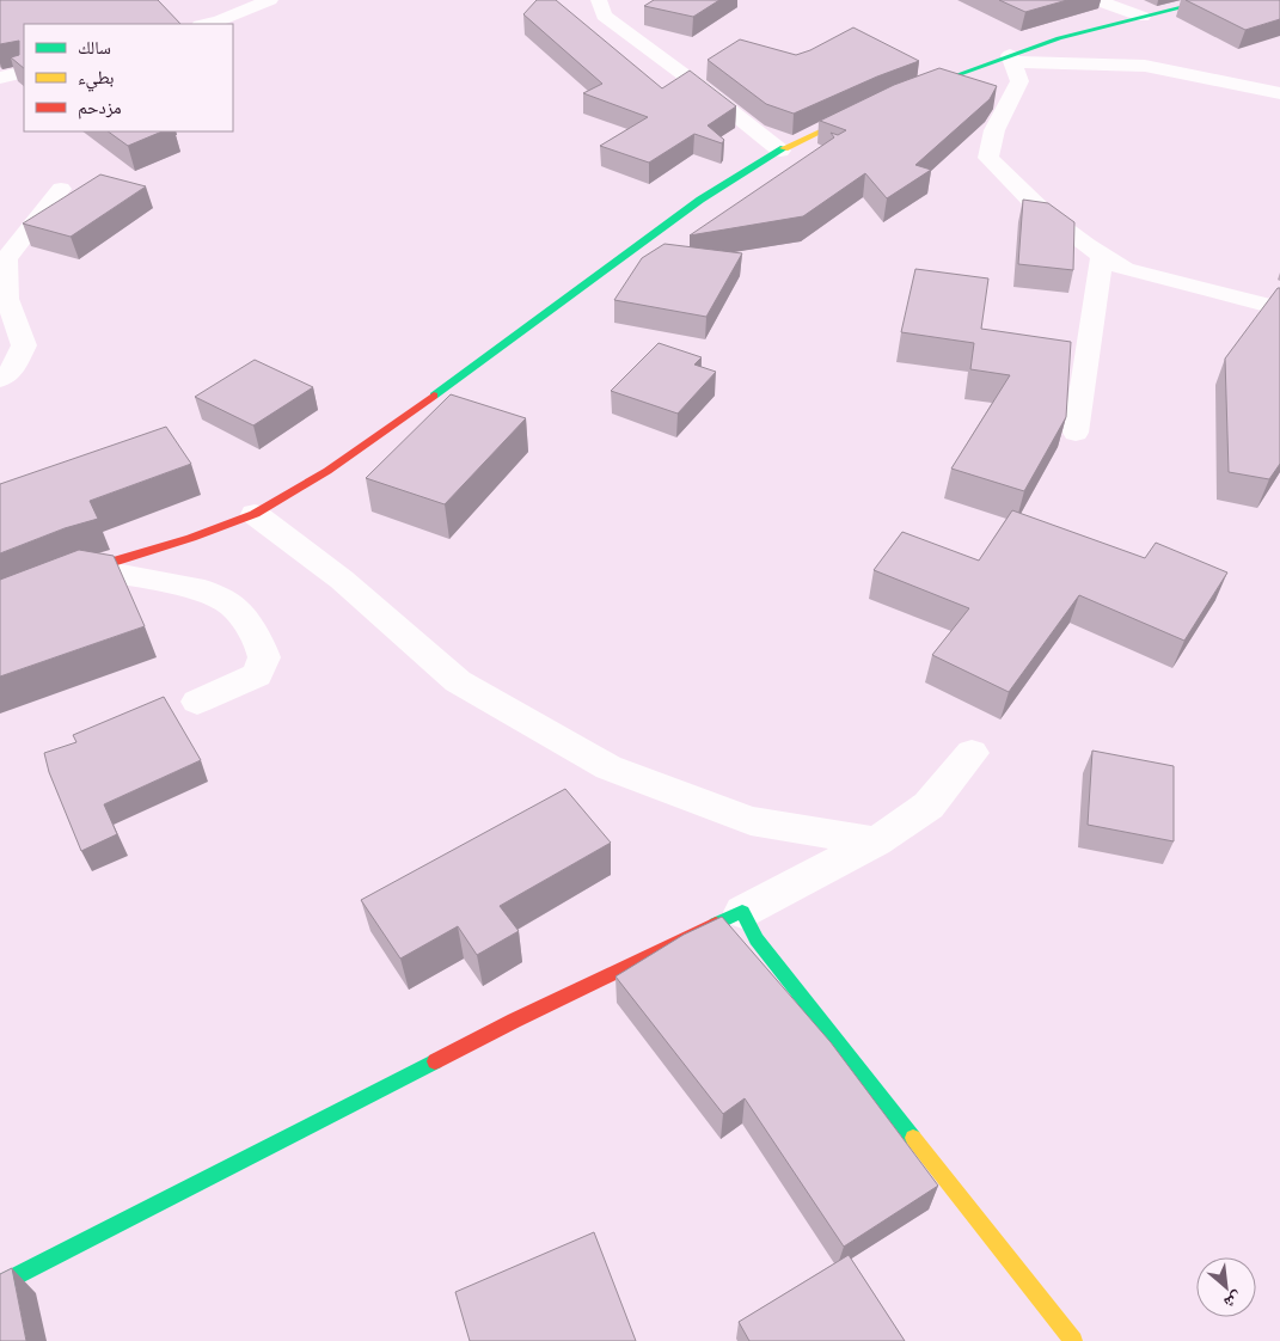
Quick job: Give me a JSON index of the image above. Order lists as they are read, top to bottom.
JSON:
{
  "legend": ["سالك", "بطيء", "مزدحم"],
  "north": "bottom right"
}
